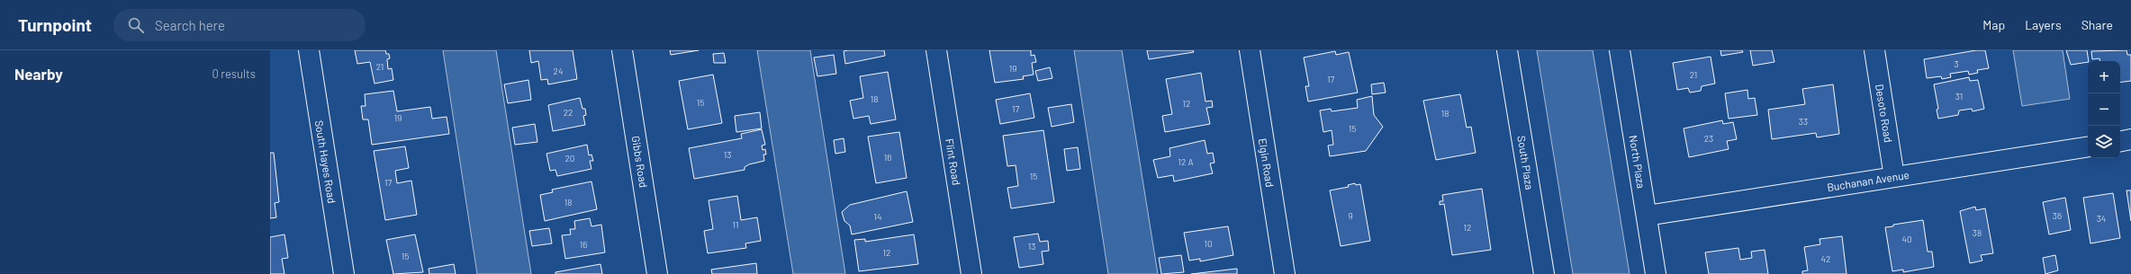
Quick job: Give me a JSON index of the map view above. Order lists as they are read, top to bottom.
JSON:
{
  "streets": {
    "street": [
      "Desoto Road",
      "South Hayes Road",
      "Gibbs Road",
      "Flint Road",
      "North Plaza",
      "Elgin Road",
      "South Plaza",
      "Buchanan Avenue"
    ]
  },
  "crossings": [
    ["Desoto Road", "Buchanan Avenue"],
    ["North Plaza", "Buchanan Avenue"]
  ],
  "house_numbers": [
    "3",
    "21",
    "19",
    "24",
    "21",
    "17",
    "31",
    "18",
    "15",
    "12",
    "17",
    "22",
    "18",
    "19",
    "33",
    "15",
    "23",
    "13",
    "16",
    "20",
    "12 A",
    "15",
    "17",
    "18",
    "9",
    "36",
    "14",
    "34",
    "11",
    "12",
    "38",
    "40",
    "10",
    "16",
    "13",
    "12",
    "15",
    "42"
  ],
  "page": {
    "header": "Turnpoint",
    "search": "Search here",
    "nav": ["Map", "Layers", "Share"],
    "heading": ["Nearby", "0 results"],
    "map_buttons": ["+", "−"]
  }
}
